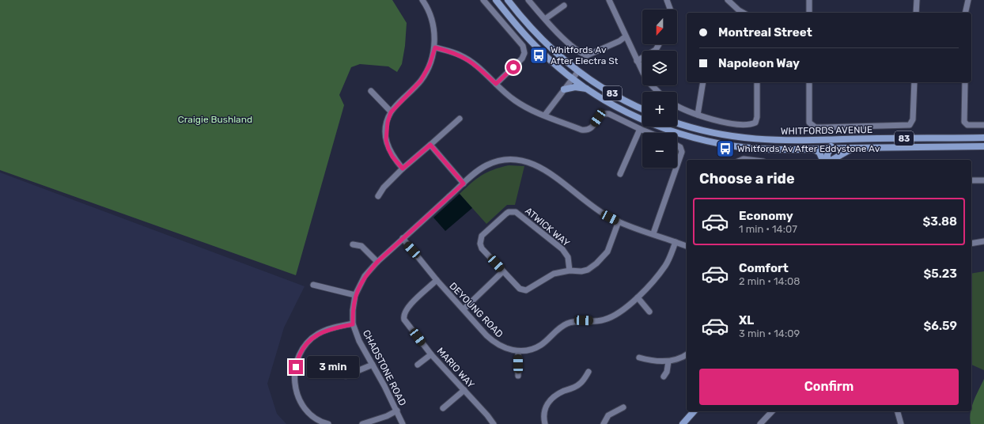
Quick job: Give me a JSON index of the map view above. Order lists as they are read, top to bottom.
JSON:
{
  "streets": {
    "main road": ["83", "WHITFORDS AVENUE"],
    "street": [
      "ATWICK WAY",
      "DEYOUNG ROAD",
      "CHADSTONE ROAD",
      "MARIO WAY"
    ]
  },
  "crossings": [
    ["ATWICK WAY", "CHADSTONE ROAD"],
    ["DEYOUNG ROAD", "CHADSTONE ROAD"],
    ["DEYOUNG ROAD", "MARIO WAY"]
  ],
  "parks": ["Craigie Bushland"],
  "places": {
    "bus stop": ["Whitfords Av After Electra St", "Whitfords Av After Eddystone Av"]
  },
  "north": "bottom",
  "page": {
    "map_buttons": ["+", "−"],
    "banner": ["Montreal Street", "Napoleon Way"],
    "heading": "Choose a ride",
    "list": [
      {
        "name": "Economy",
        "note": "1 min · 14:07",
        "value": "$3.88"
      },
      {
        "name": "Comfort",
        "note": "2 min · 14:08",
        "value": "$5.23"
      },
      {
        "name": "XL",
        "note": "3 min · 14:09",
        "value": "$6.59"
      }
    ],
    "bubble": "3 min",
    "buttons": "Confirm"
  }
}
